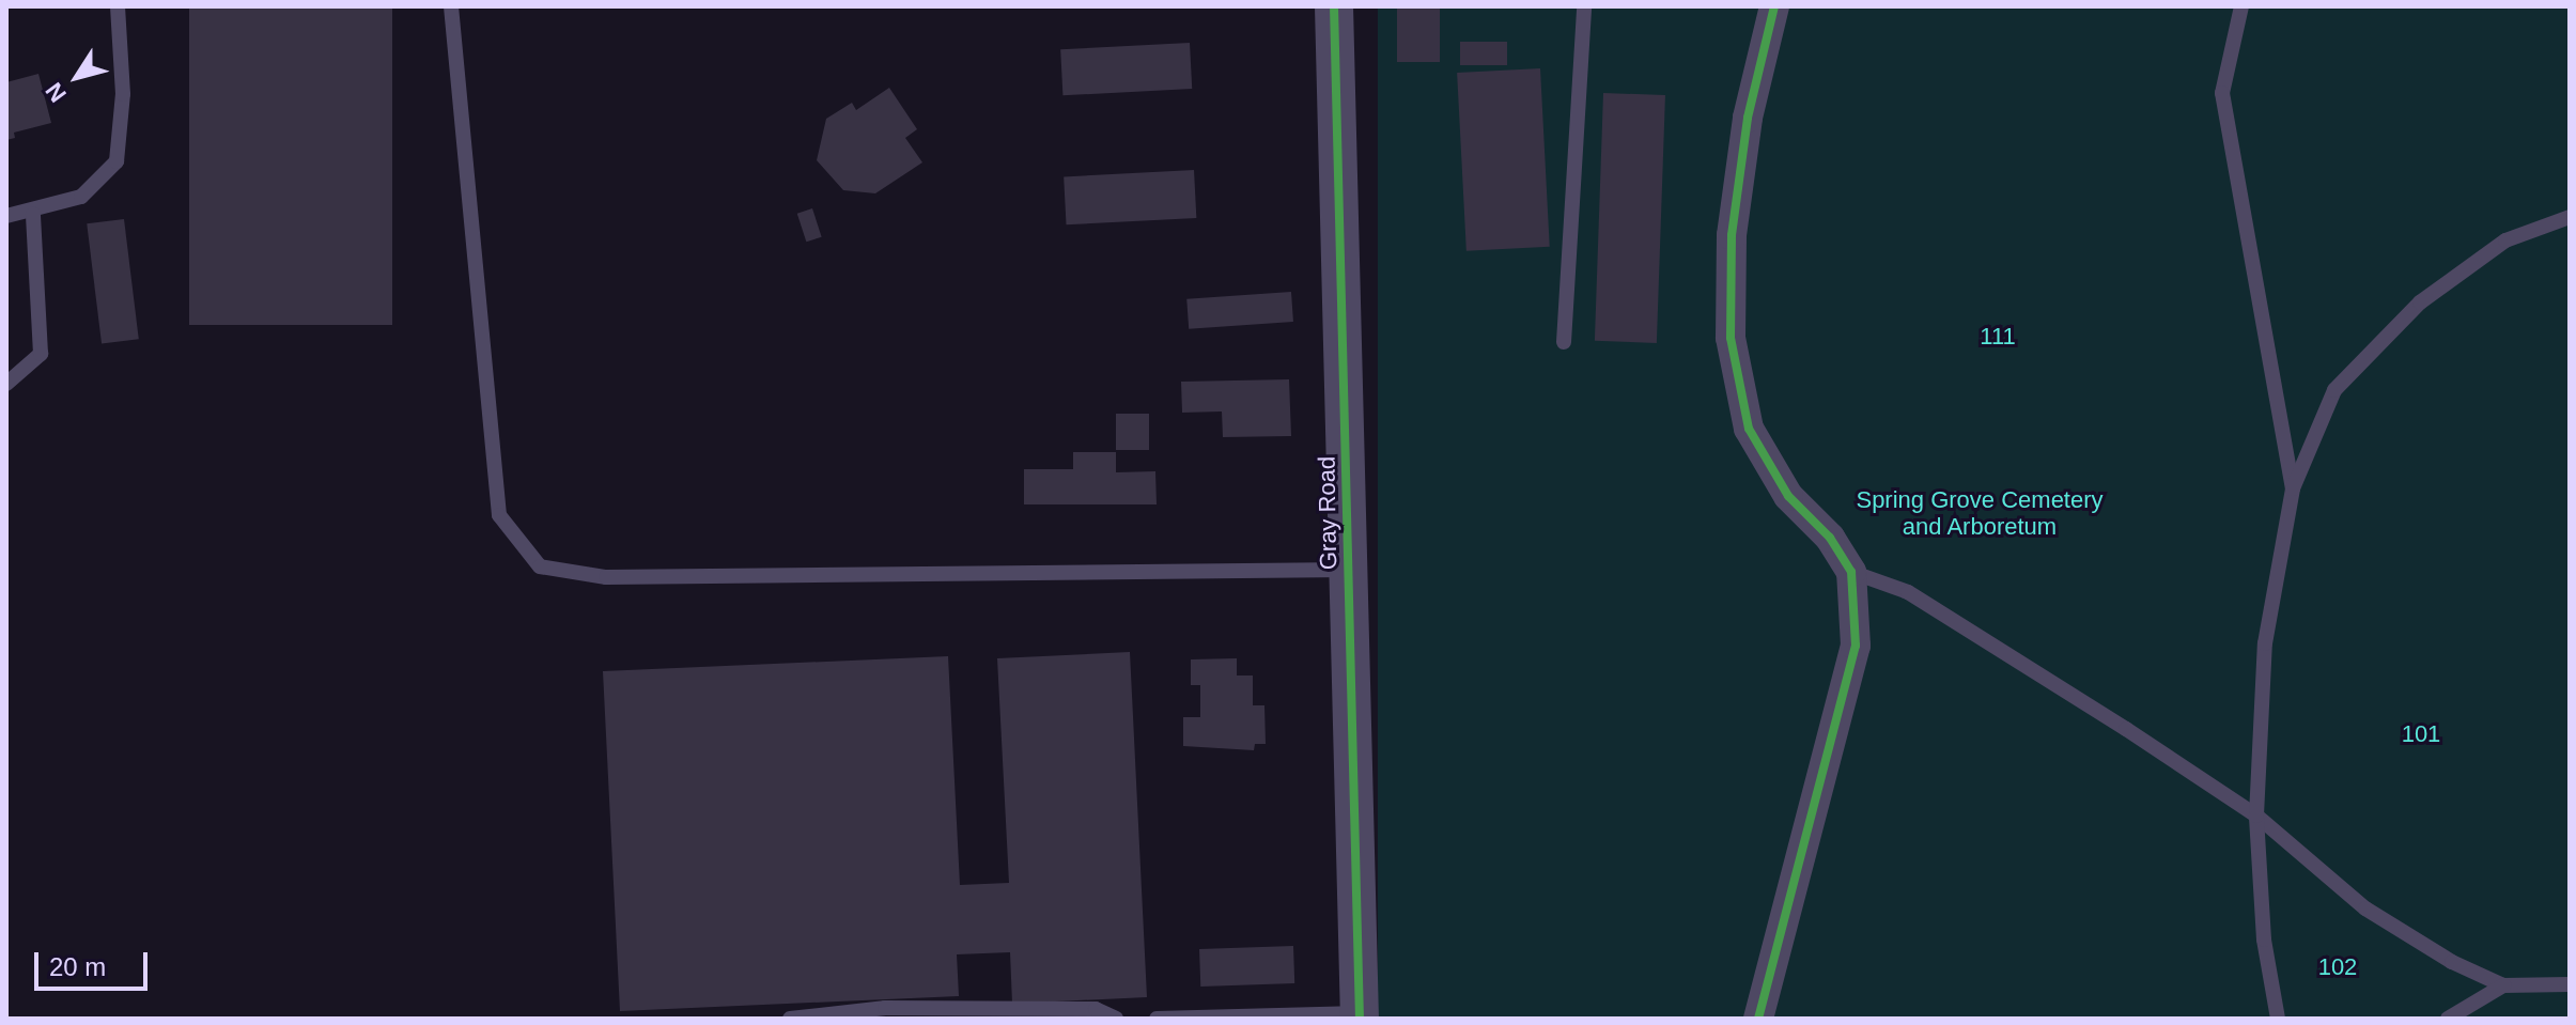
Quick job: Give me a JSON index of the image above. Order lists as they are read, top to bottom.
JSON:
{
  "streets": {
    "street": ["Gray Road"]
  },
  "parks": [
    "111",
    "Spring Grove Cemetery and Arboretum",
    "101",
    "102"
  ],
  "scale_bar": "20 m",
  "north": "bottom left"
}
